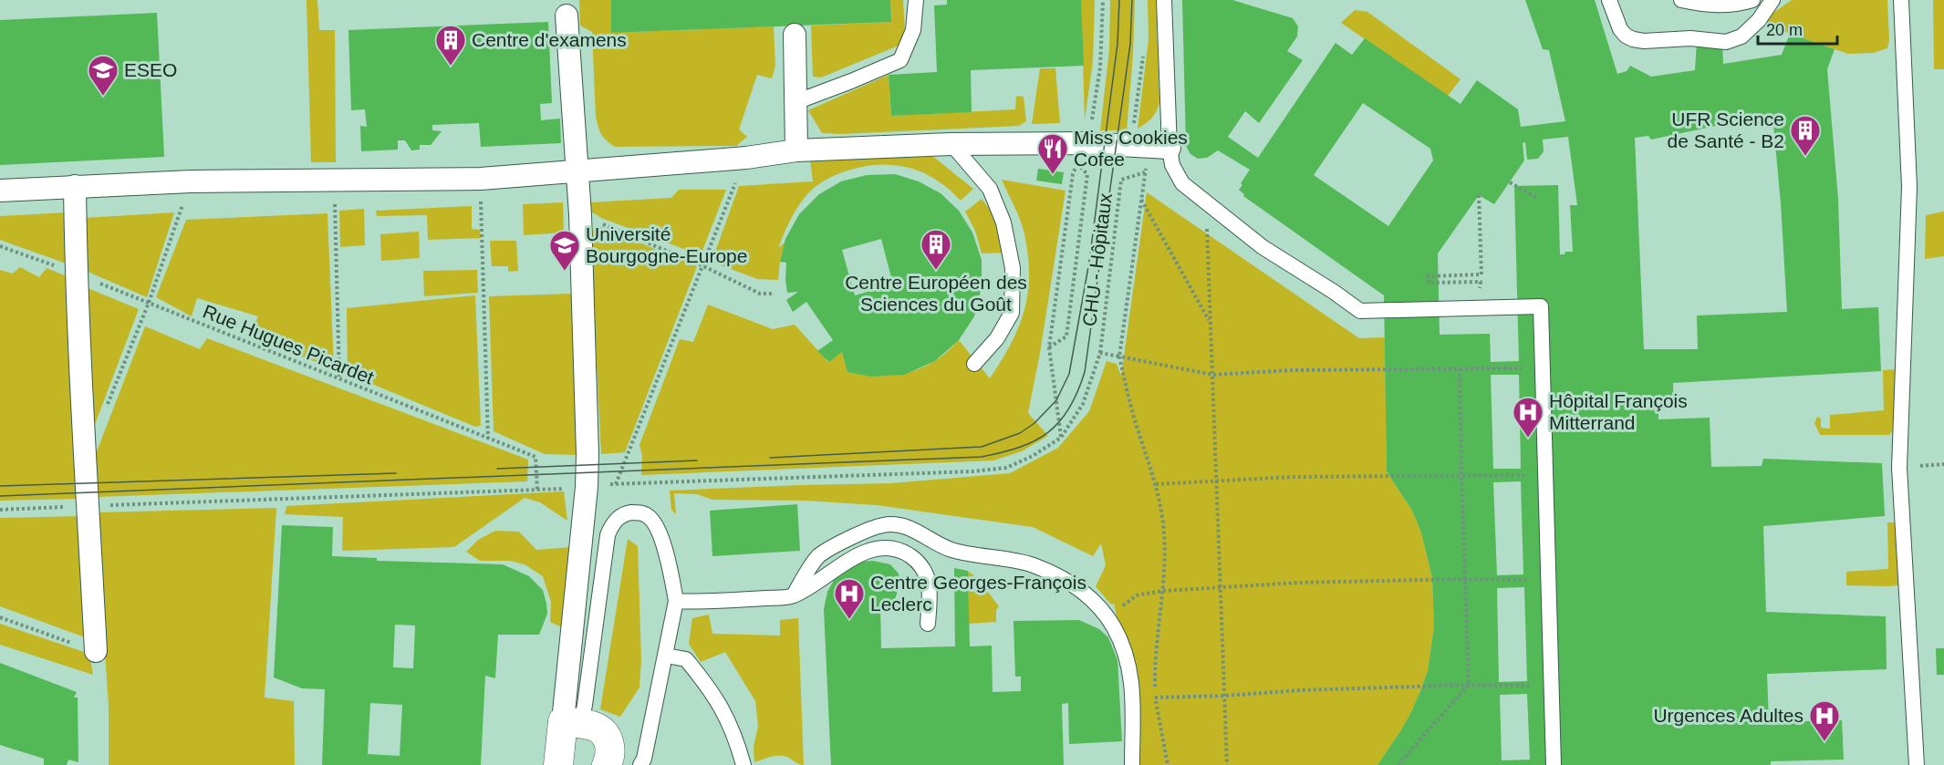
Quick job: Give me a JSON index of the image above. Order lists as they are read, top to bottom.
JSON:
{
  "streets": {
    "path": ["CHU - Hôpitaux", "Rue Hugues Picardet"]
  },
  "places": {
    "building": ["Centre d'examens", "UFR Science de Santé - B2", "Centre Européen des Sciences du Goût"],
    "school or university": ["ESEO", "Université Bourgogne-Europe"],
    "restaurant": ["Miss Cookies Cofee"],
    "hospital": ["Hôpital François Mitterrand", "Centre Georges-François Leclerc", "Urgences Adultes"]
  },
  "scale_bar": "20 m"
}
